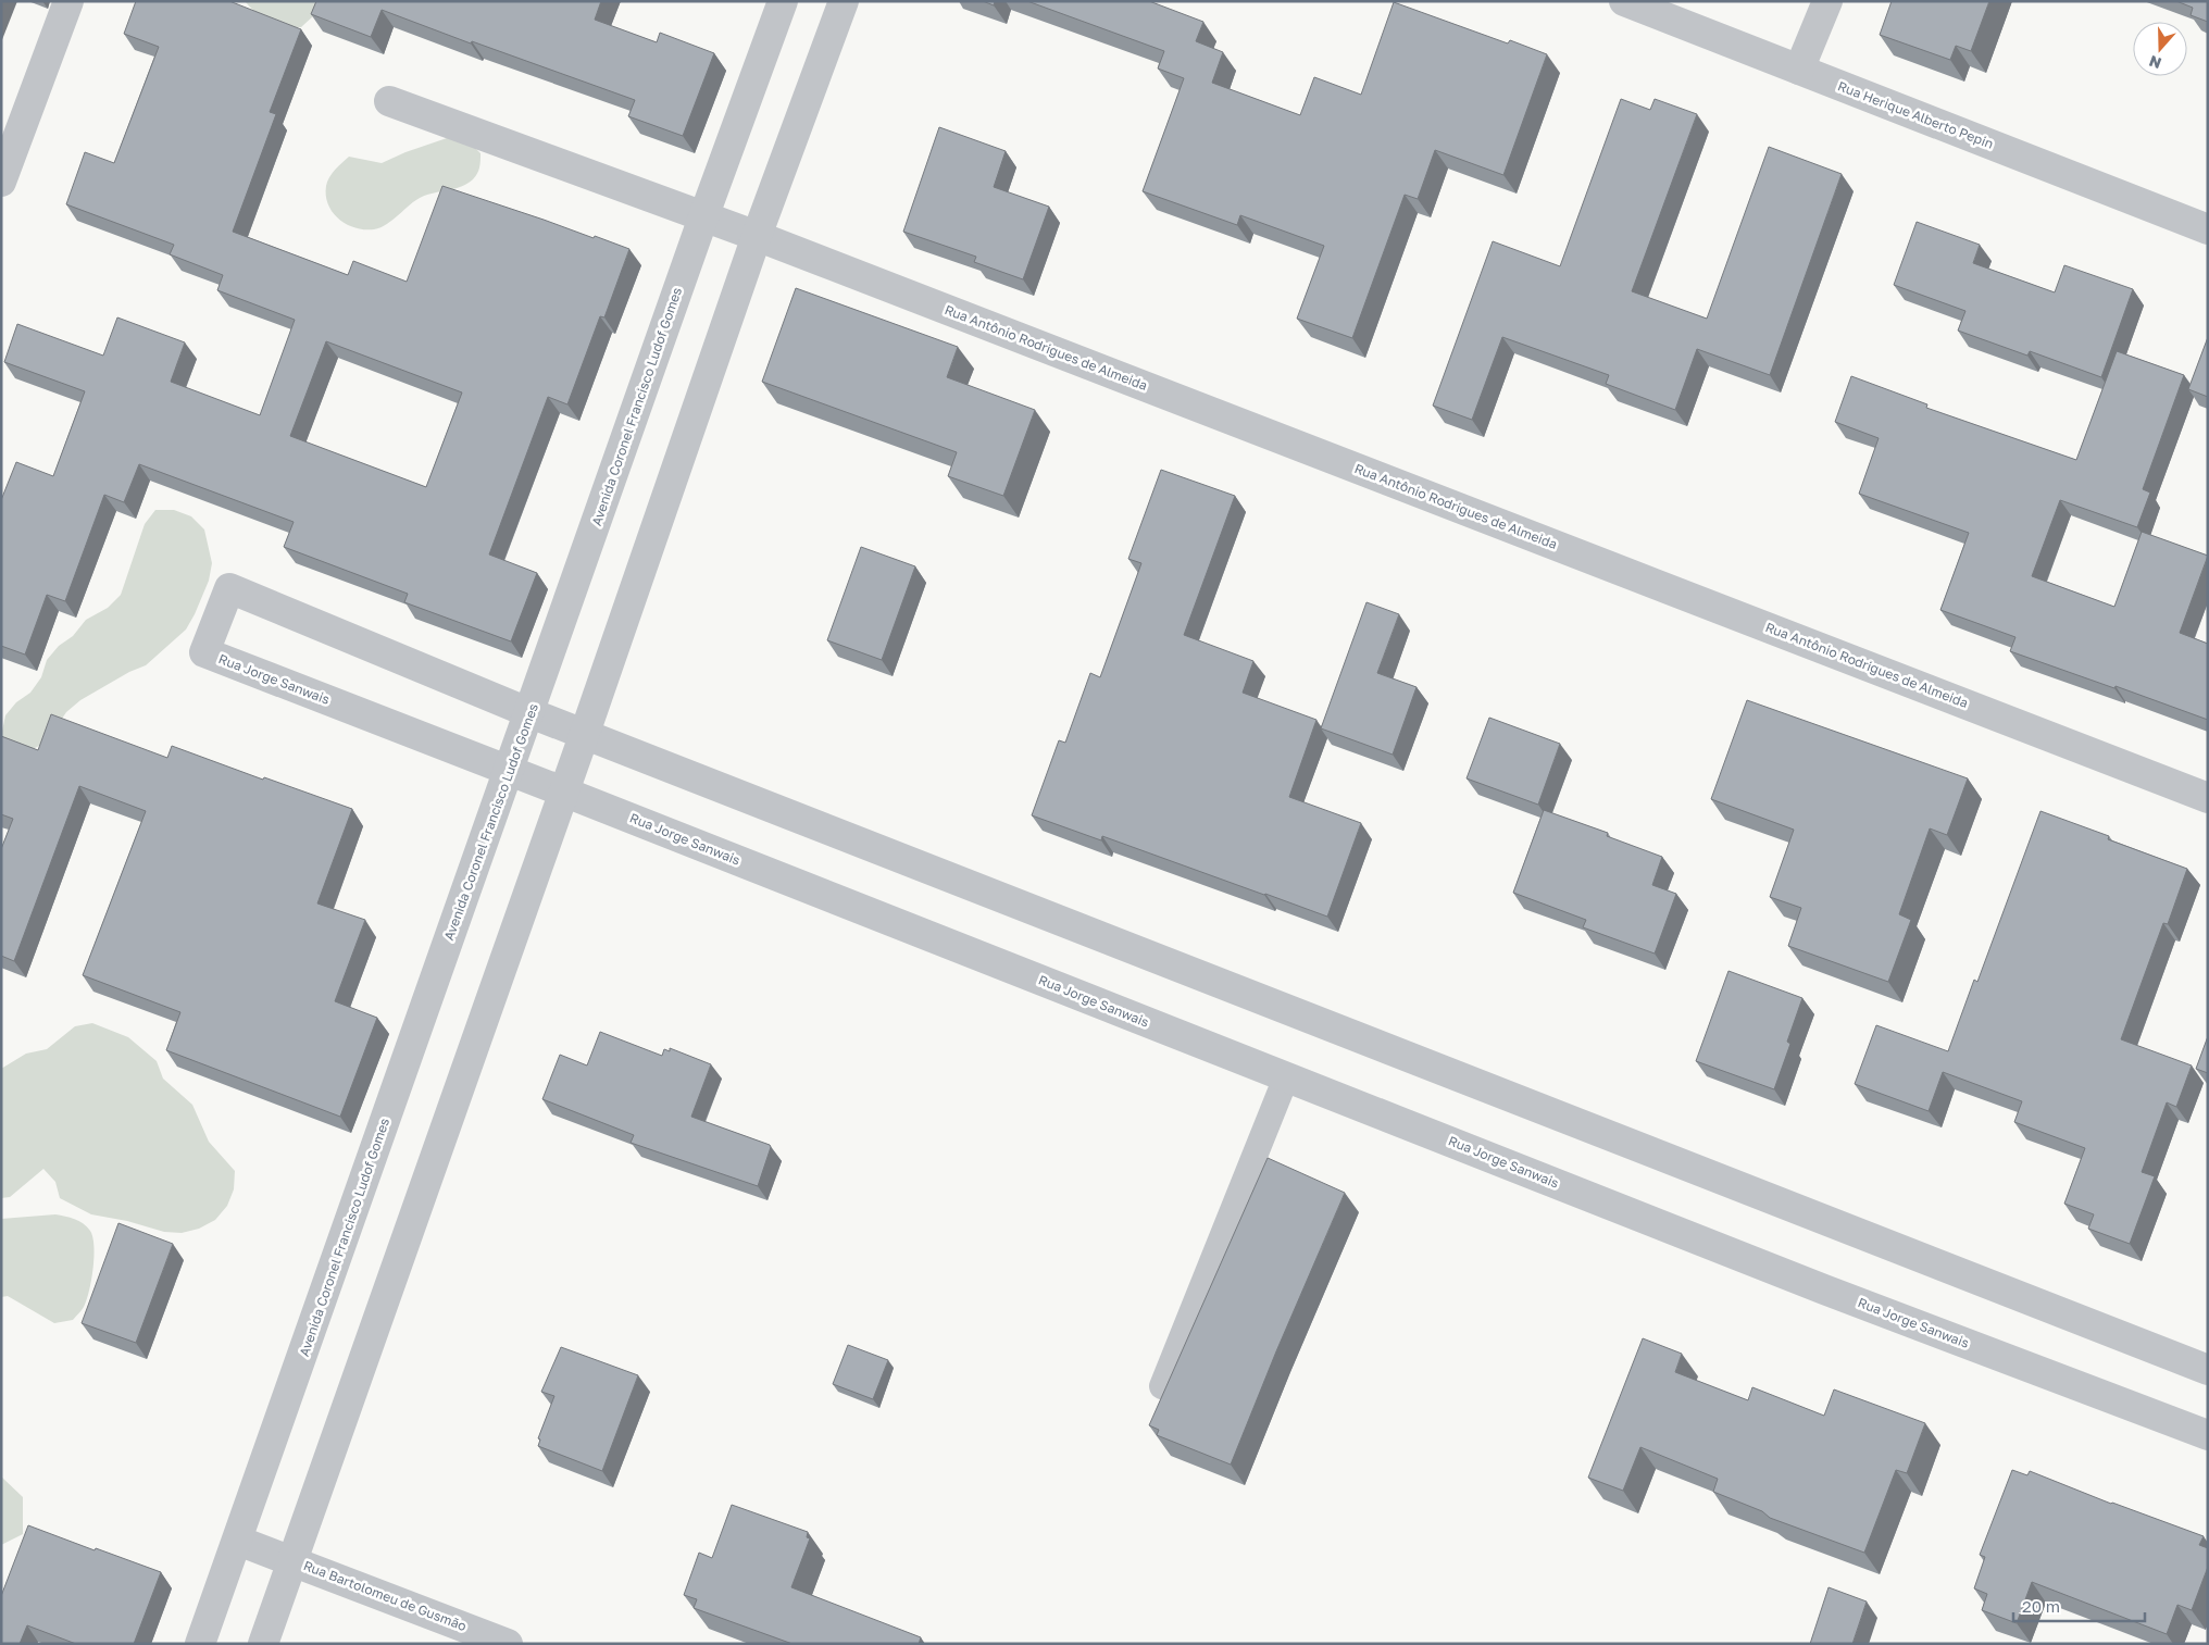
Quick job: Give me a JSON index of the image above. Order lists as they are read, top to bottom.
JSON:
{
  "streets": {
    "street": [
      "Rua Herique Alberto Pepin",
      "Rua Antônio Rodrigues de Almeida",
      "Avenida Coronel Francisco Ludof Gomes",
      "Rua Jorge Sanwais",
      "Rua Bartolomeu de Gusmão"
    ]
  },
  "crossings": [
    ["Rua Antônio Rodrigues de Almeida", "Avenida Coronel Francisco Ludof Gomes"],
    ["Avenida Coronel Francisco Ludof Gomes", "Rua Jorge Sanwais"],
    ["Avenida Coronel Francisco Ludof Gomes", "Rua Bartolomeu de Gusmão"]
  ],
  "scale_bar": "20 m",
  "north": "bottom"
}
